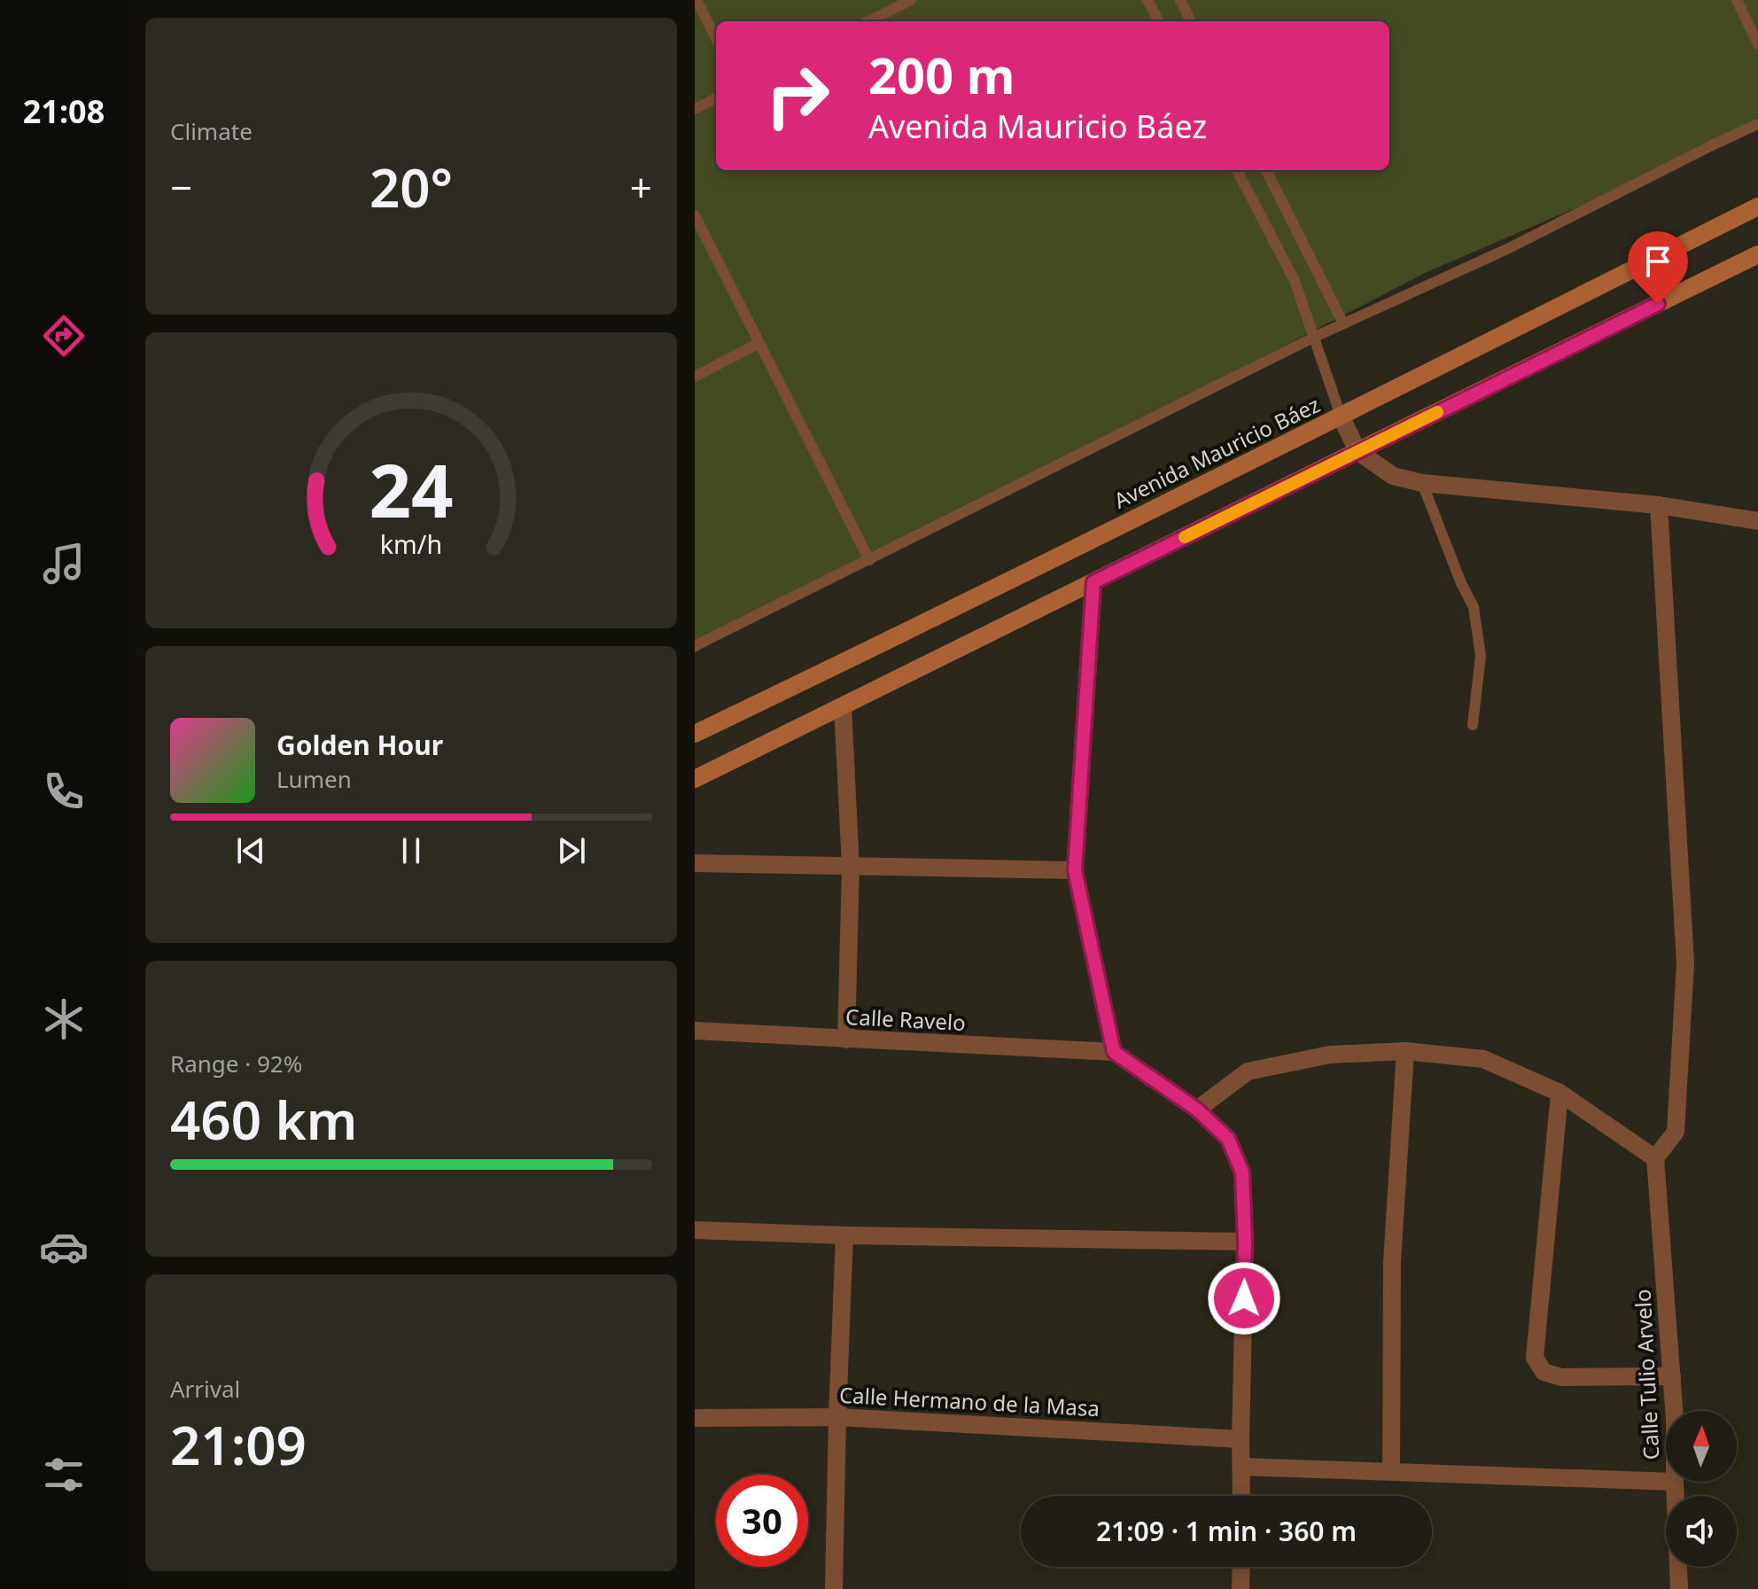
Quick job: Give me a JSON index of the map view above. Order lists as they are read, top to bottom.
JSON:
{
  "streets": {
    "main road": ["Avenida Mauricio Báez"],
    "street": ["Calle Ravelo", "Calle Tulio Arvelo", "Calle Hermano de la Masa"]
  },
  "north": "top",
  "page": {
    "tabs": "21:08",
    "tile": [
      "Climate",
      ["Range · 92%", "460 km"],
      ["Arrival", "21:09"]
    ],
    "turn": ["200 m", "Avenida Mauricio Báez"],
    "heat": ["−", "20°", "+"],
    "song": ["Golden Hour", "Lumen"],
    "limit": "30",
    "trip": "21:09 · 1 min · 360 m",
    "gauge": ["24", "km/h"]
  }
}
